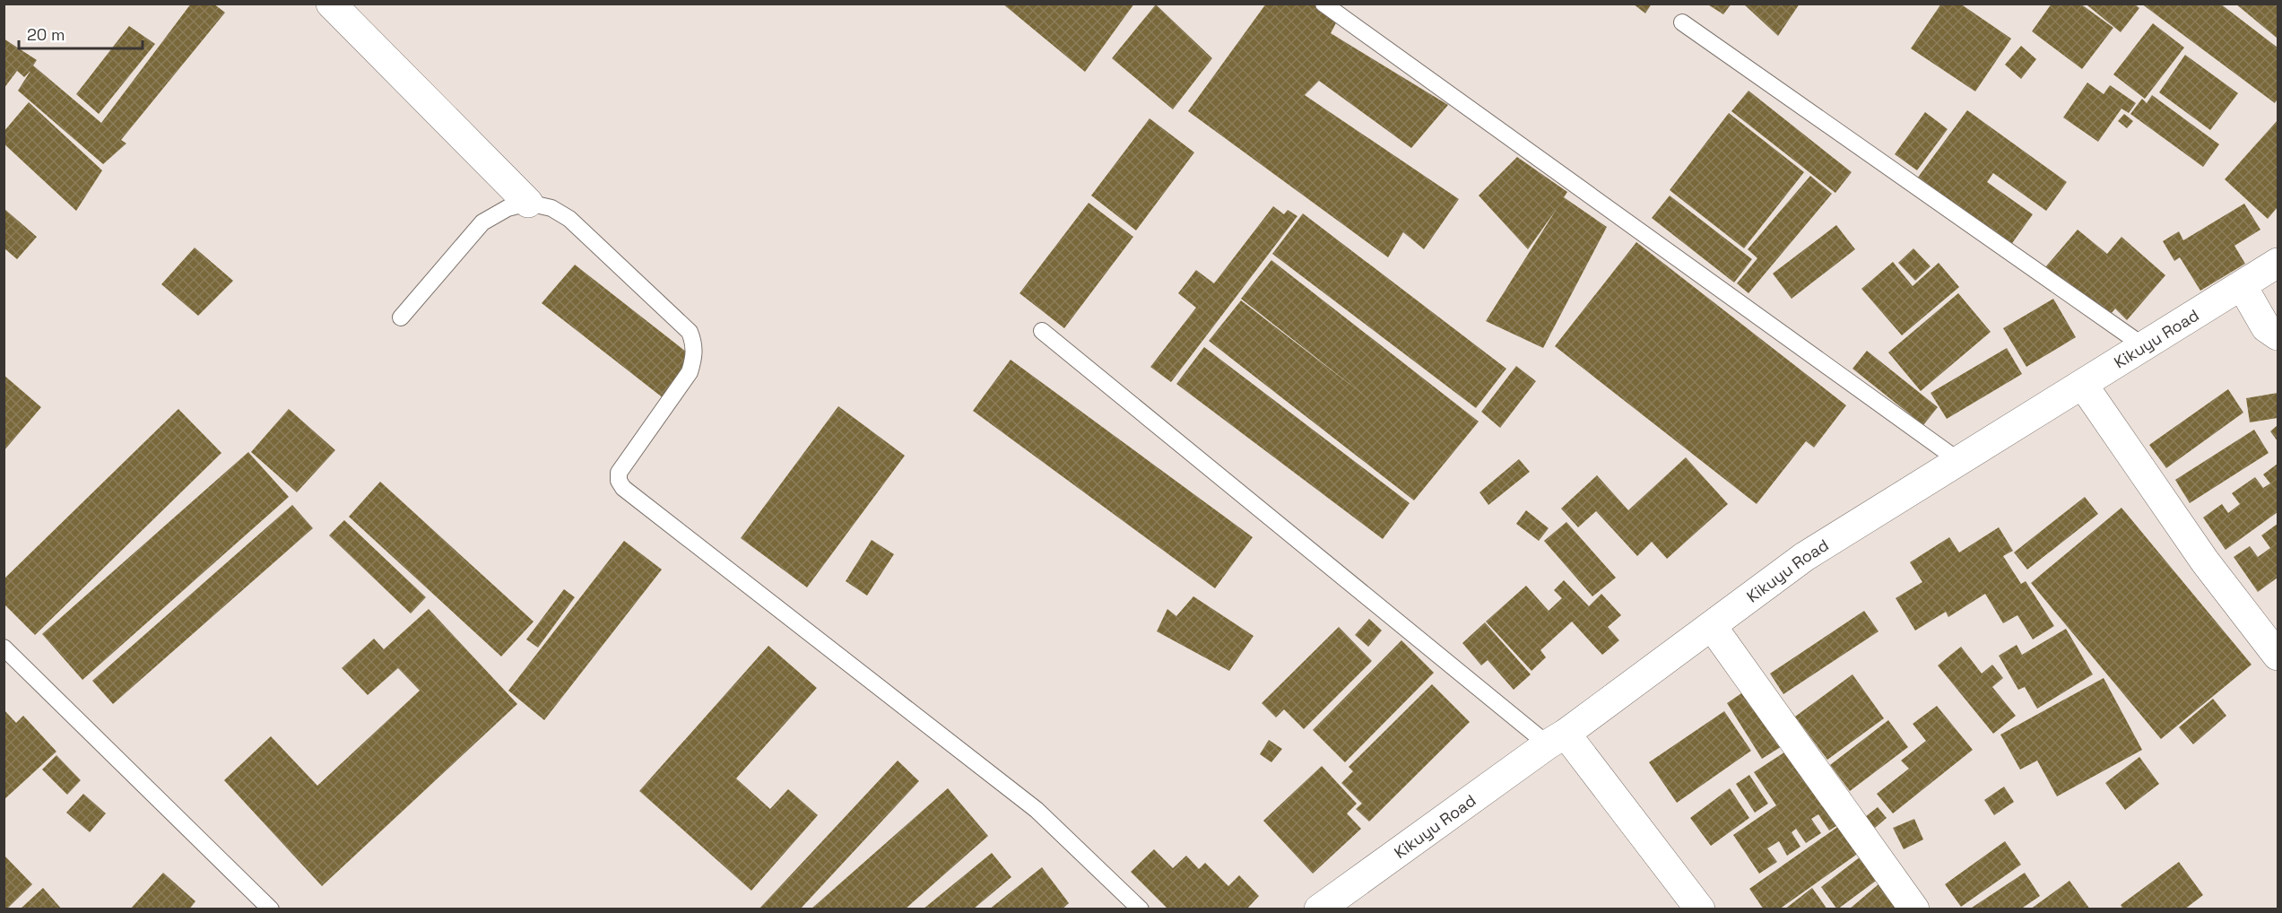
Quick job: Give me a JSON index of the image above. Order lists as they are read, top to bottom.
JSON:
{
  "streets": {
    "street": ["Kikuyu Road"]
  },
  "scale_bar": "20 m"
}
